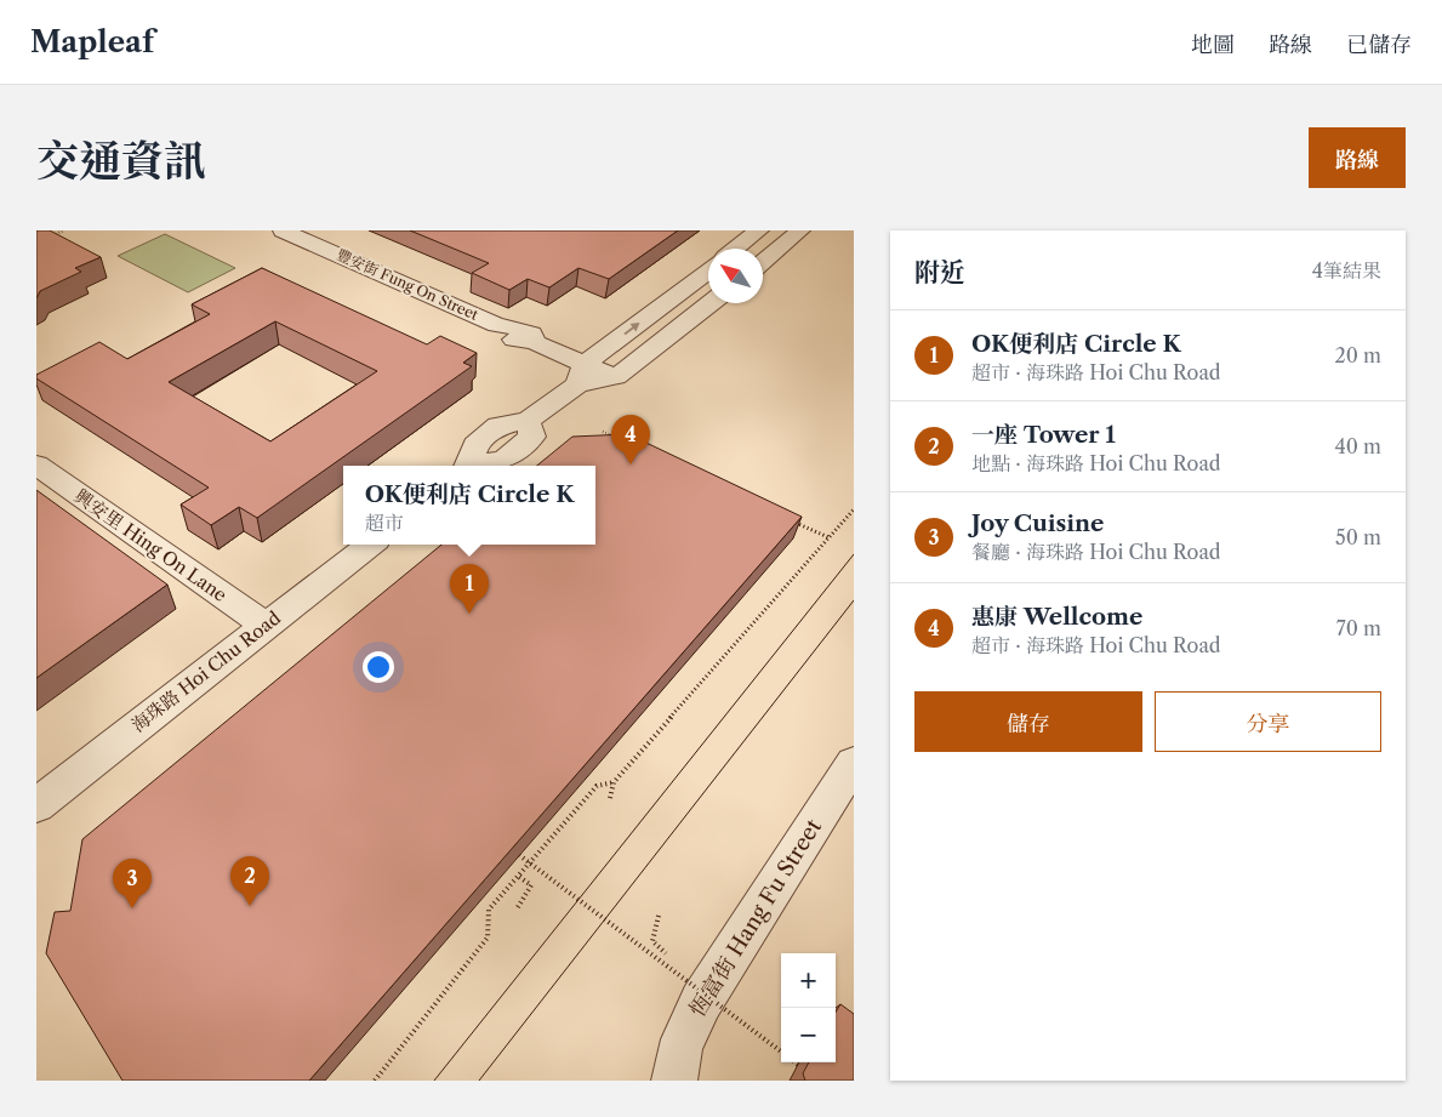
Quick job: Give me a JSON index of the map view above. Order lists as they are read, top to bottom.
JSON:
{
  "streets": {
    "street": [
      "豐安街 Fung On Street",
      "興安里 Hing On Lane",
      "海珠路 Hoi Chu Road",
      "恆富街 Hang Fu Street"
    ]
  },
  "crossings": [
    ["興安里 Hing On Lane", "海珠路 Hoi Chu Road"]
  ],
  "north": "top left",
  "page": {
    "header": "Mapleaf",
    "nav": ["地圖", "路線", "已儲存"],
    "title": "交通資訊",
    "buttons": [
      "路線",
      ["儲存", "分享"]
    ],
    "heading": ["附近", "4筆結果"],
    "list": [
      {
        "mark": "1",
        "name": "OK便利店 Circle K",
        "note": "超市 · 海珠路 Hoi Chu Road",
        "value": "20 m"
      },
      {
        "mark": "2",
        "name": "一座 Tower 1",
        "note": "地點 · 海珠路 Hoi Chu Road",
        "value": "40 m"
      },
      {
        "mark": "3",
        "name": "Joy Cuisine",
        "note": "餐廳 · 海珠路 Hoi Chu Road",
        "value": "50 m"
      },
      {
        "mark": "4",
        "name": "惠康 Wellcome",
        "note": "超市 · 海珠路 Hoi Chu Road",
        "value": "70 m"
      }
    ],
    "pins": [
      "4",
      "1",
      "2",
      "3"
    ],
    "popup": ["OK便利店 Circle K", "超市"],
    "map_buttons": ["+", "−"]
  }
}
